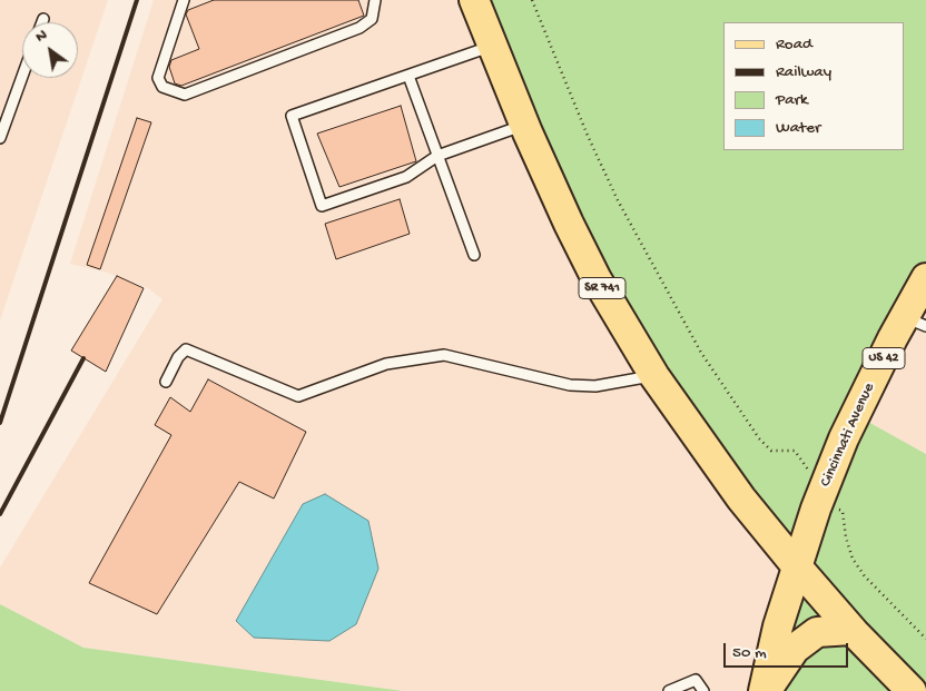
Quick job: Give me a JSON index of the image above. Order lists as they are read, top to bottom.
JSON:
{
  "streets": {
    "main road": ["SR 741", "US 42", "Cincinnati Avenue"]
  },
  "crossings": [
    ["SR 741", "US 42"],
    ["SR 741", "Cincinnati Avenue"],
    ["US 42", "Cincinnati Avenue"]
  ],
  "legend": [
    "Road",
    "Railway",
    "Park",
    "Water"
  ],
  "scale_bar": "50 m",
  "north": "top left"
}
